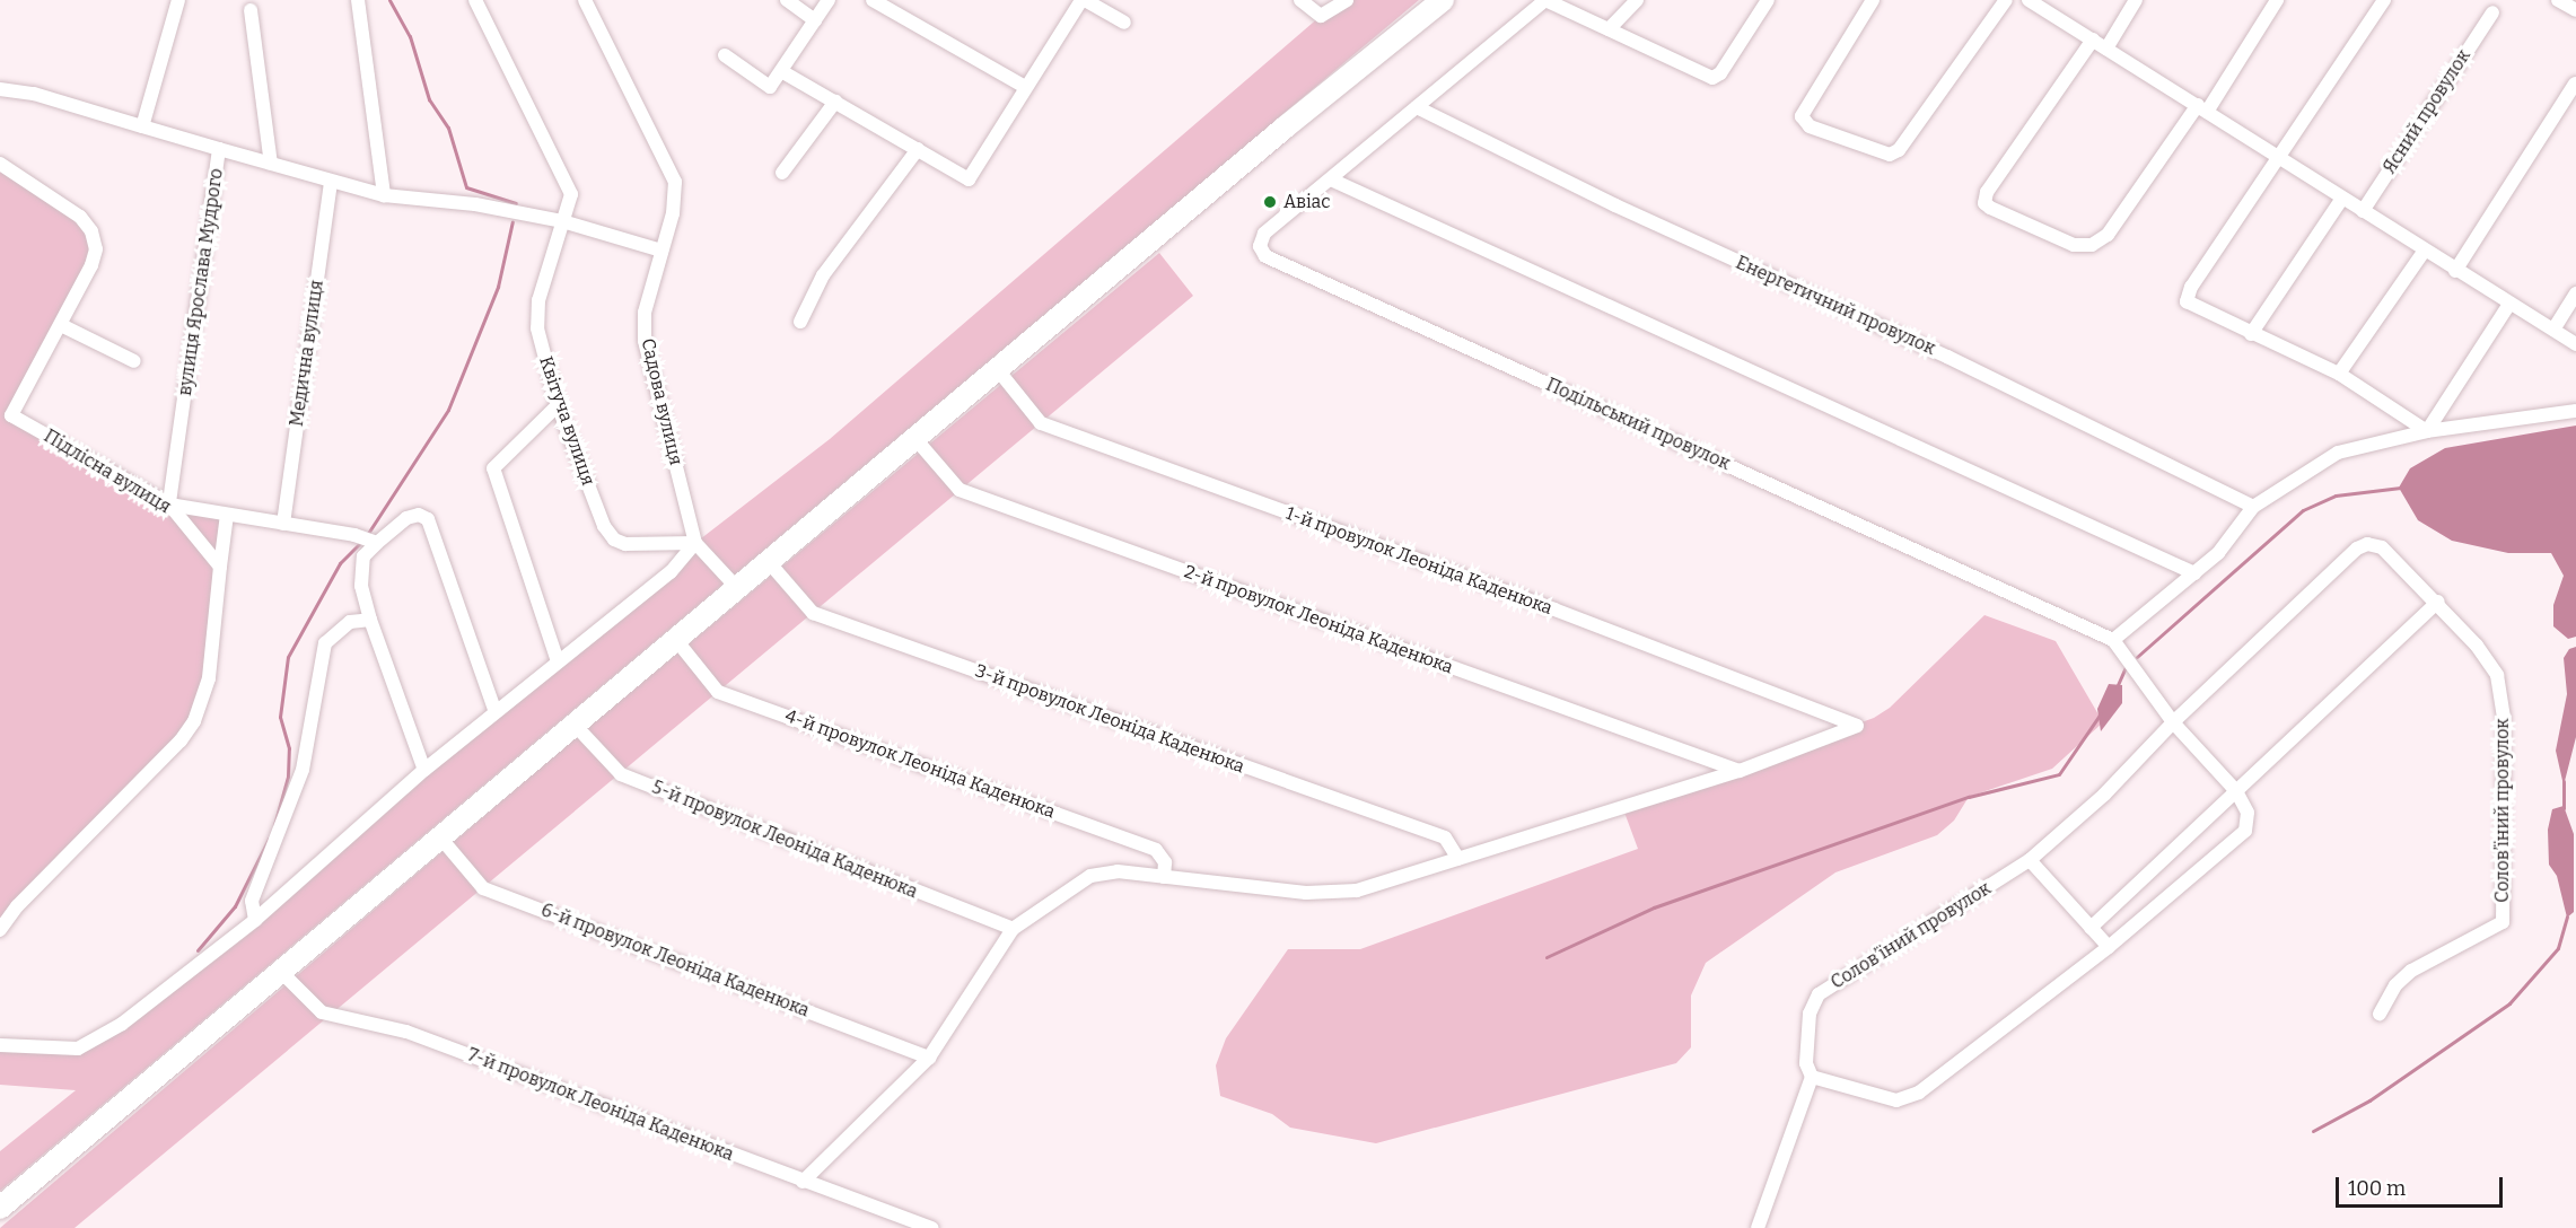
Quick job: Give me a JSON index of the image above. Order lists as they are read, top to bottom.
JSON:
{
  "streets": {
    "street": [
      "Ясний провулок",
      "вулиця Ярослава Мудрого",
      "Енергетичний провулок",
      "Медична вулиця",
      "Садова вулиця",
      "Квітуча вулиця",
      "Подільський провулок",
      "Підлісна вулиця",
      "1-й провулок Леоніда Каденюка",
      "2-й провулок Леоніда Каденюка",
      "3-й провулок Леоніда Каденюка",
      "4-й провулок Леоніда Каденюка",
      "Соловʼїний провулок",
      "5-й провулок Леоніда Каденюка",
      "6-й провулок Леоніда Каденюка",
      "7-й провулок Леоніда Каденюка"
    ]
  },
  "crossings": [
    ["вулиця Ярослава Мудрого", "Підлісна вулиця"],
    ["Енергетичний провулок", "Подільський провулок"],
    ["Садова вулиця", "Квітуча вулиця"],
    ["1-й провулок Леоніда Каденюка", "2-й провулок Леоніда Каденюка"]
  ],
  "places": ["Авіас"],
  "scale_bar": "100 m"
}
